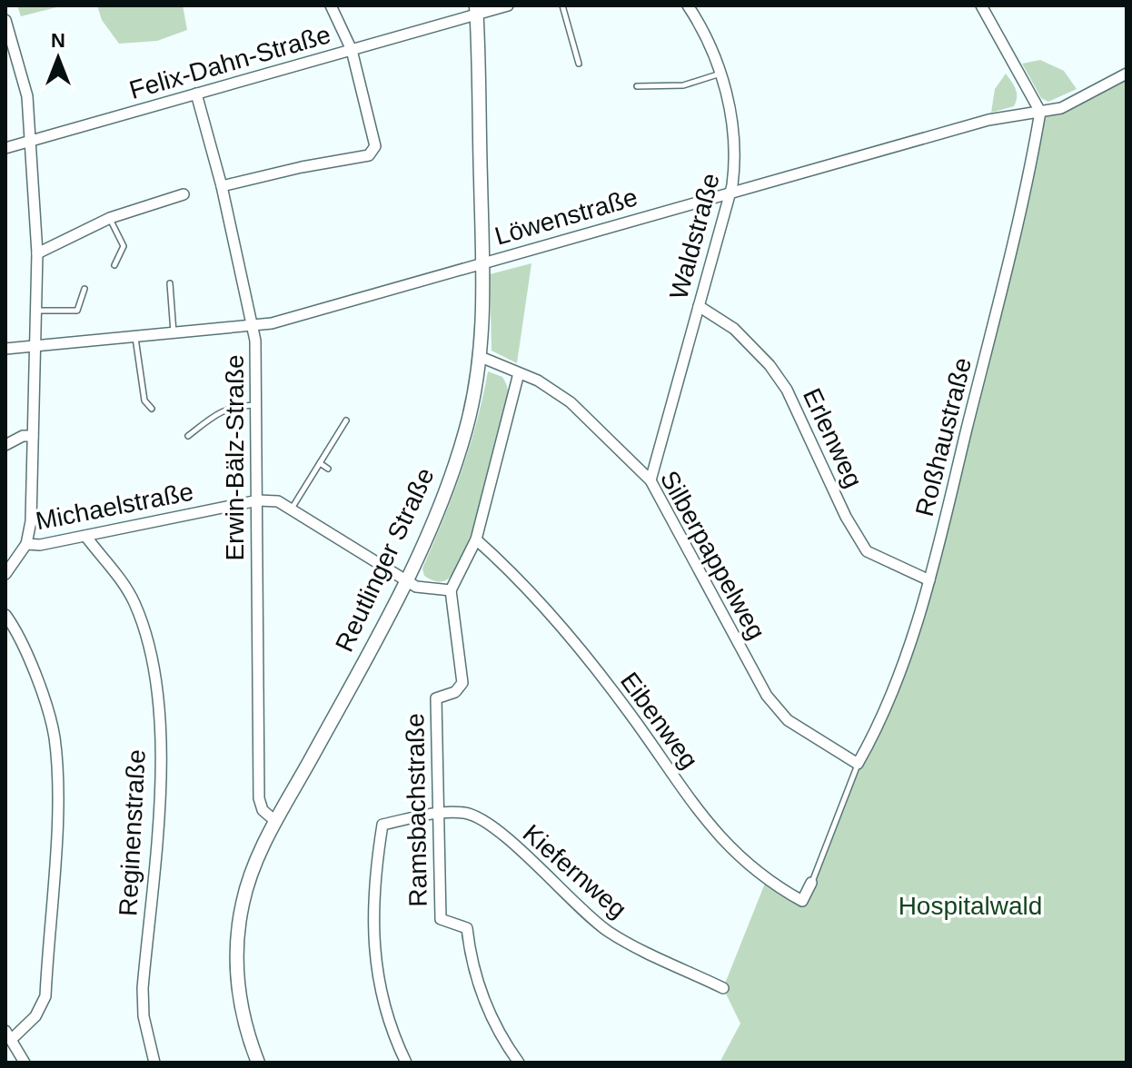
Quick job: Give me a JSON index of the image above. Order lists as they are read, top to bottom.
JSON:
{
  "streets": {
    "street": [
      "Felix-Dahn-Straße",
      "Löwenstraße",
      "Waldstraße",
      "Roßhaustraße",
      "Erlenweg",
      "Erwin-Bälz-Straße",
      "Michaelstraße",
      "Silberpappelweg",
      "Reutlinger Straße",
      "Eibenweg",
      "Ramsbachstraße",
      "Reginenstraße",
      "Kiefernweg"
    ]
  },
  "crossings": [
    ["Felix-Dahn-Straße", "Erwin-Bälz-Straße"],
    ["Felix-Dahn-Straße", "Reutlinger Straße"],
    ["Löwenstraße", "Waldstraße"],
    ["Löwenstraße", "Roßhaustraße"],
    ["Löwenstraße", "Erwin-Bälz-Straße"],
    ["Löwenstraße", "Reutlinger Straße"],
    ["Waldstraße", "Erlenweg"],
    ["Waldstraße", "Silberpappelweg"],
    ["Roßhaustraße", "Erlenweg"],
    ["Roßhaustraße", "Silberpappelweg"],
    ["Erwin-Bälz-Straße", "Michaelstraße"],
    ["Erwin-Bälz-Straße", "Reutlinger Straße"],
    ["Michaelstraße", "Reutlinger Straße"],
    ["Michaelstraße", "Reginenstraße"],
    ["Silberpappelweg", "Reutlinger Straße"],
    ["Ramsbachstraße", "Kiefernweg"]
  ],
  "parks": ["Hospitalwald"],
  "north": "top"
}
